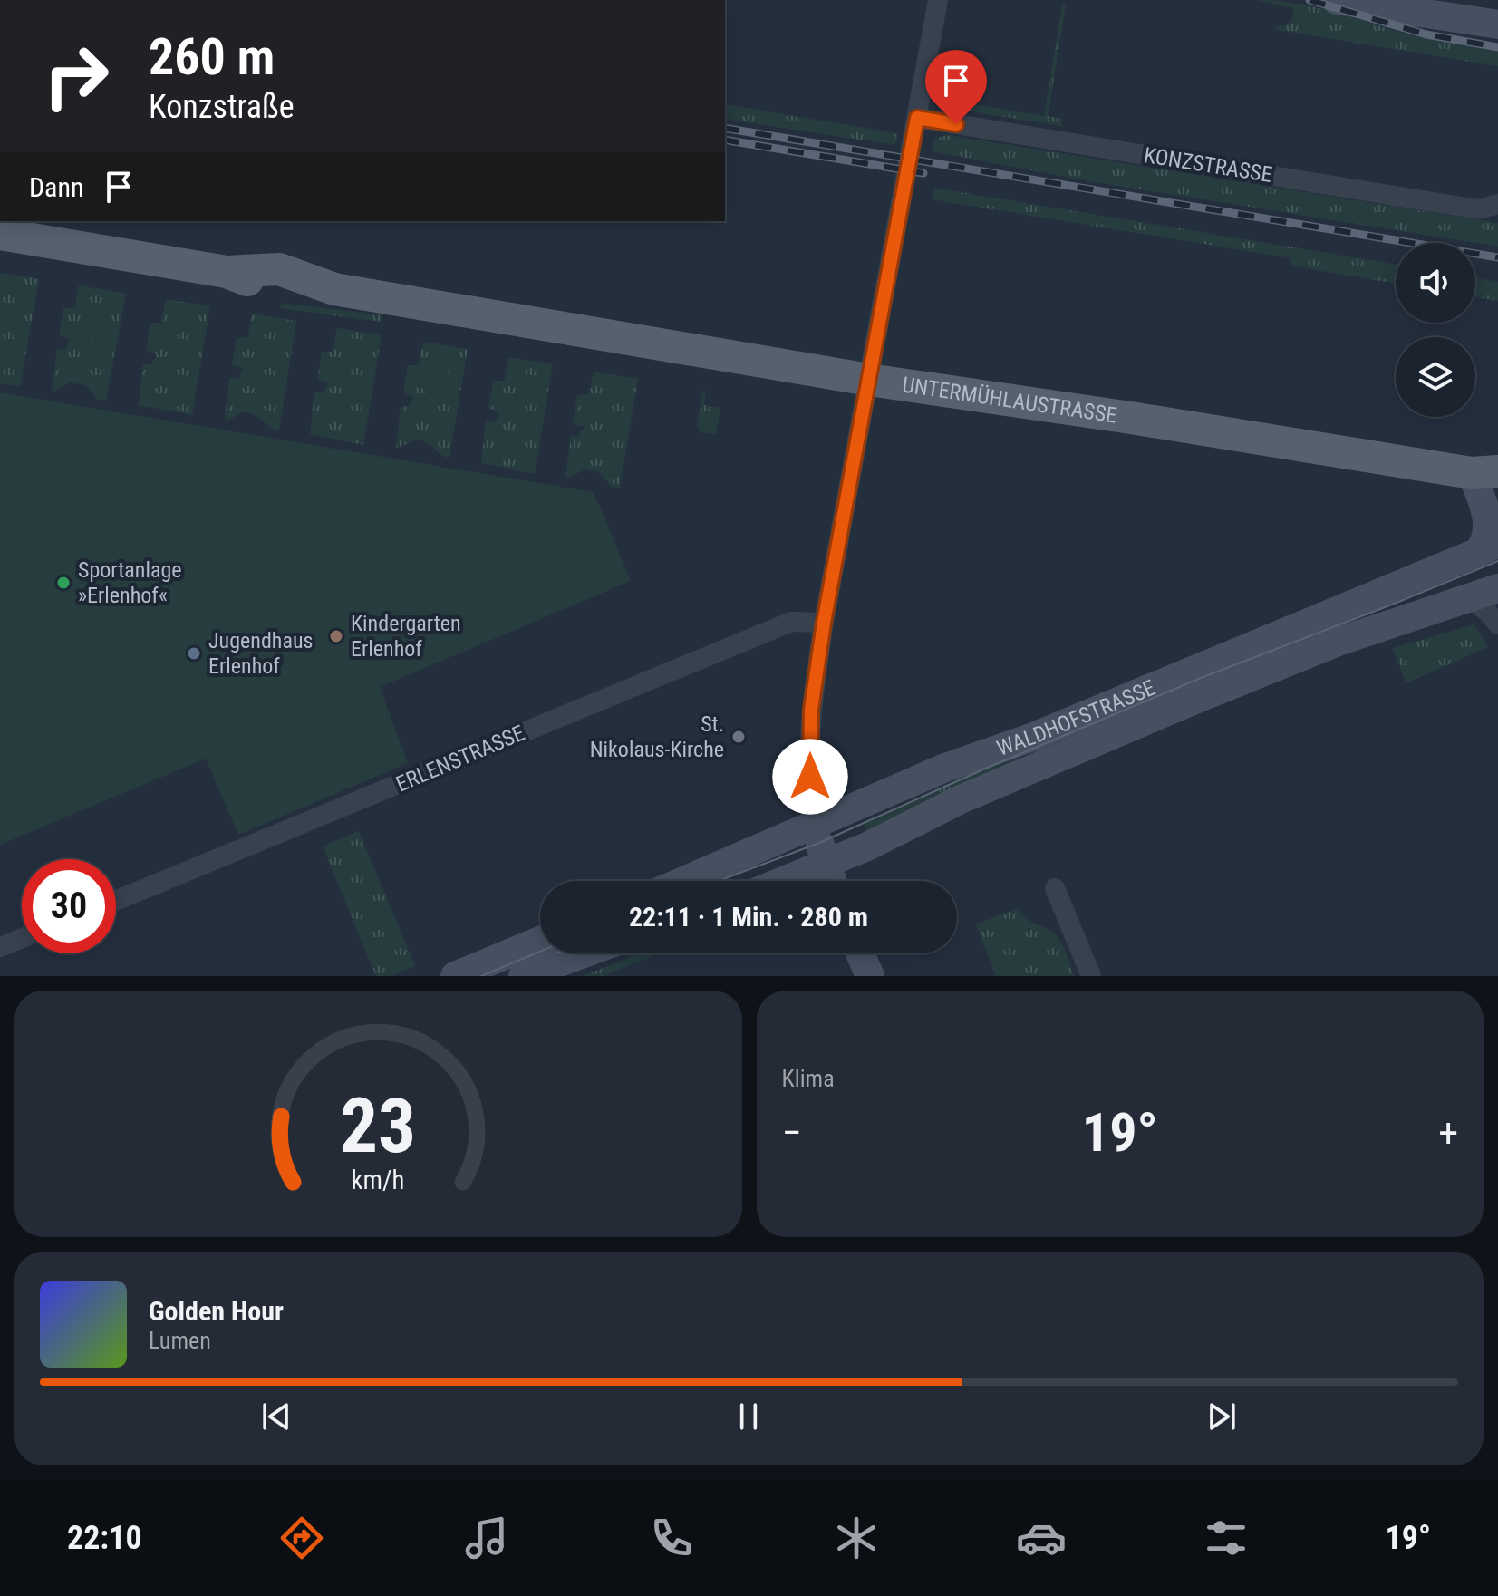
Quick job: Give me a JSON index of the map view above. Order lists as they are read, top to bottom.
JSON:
{
  "streets": {
    "main road": ["UNTERMÜHLAUSTRASSE"],
    "street": ["KONZSTRASSE", "WALDHOFSTRASSE", "ERLENSTRASSE"]
  },
  "places": [
    "Sportanlage »Erlenhof«",
    "Kindergarten Erlenhof",
    "Jugendhaus Erlenhof",
    "St. Nikolaus-Kirche"
  ],
  "page": {
    "turn": ["260 m", "Konzstraße"],
    "then": "Dann",
    "limit": "30",
    "trip": "22:11 · 1 Min. · 280 m",
    "tile": "Klima",
    "heat": ["−", "19°", "+"],
    "song": ["Golden Hour", "Lumen"],
    "tabs": ["22:10", "19°"],
    "gauge": ["23", "km/h"]
  }
}
